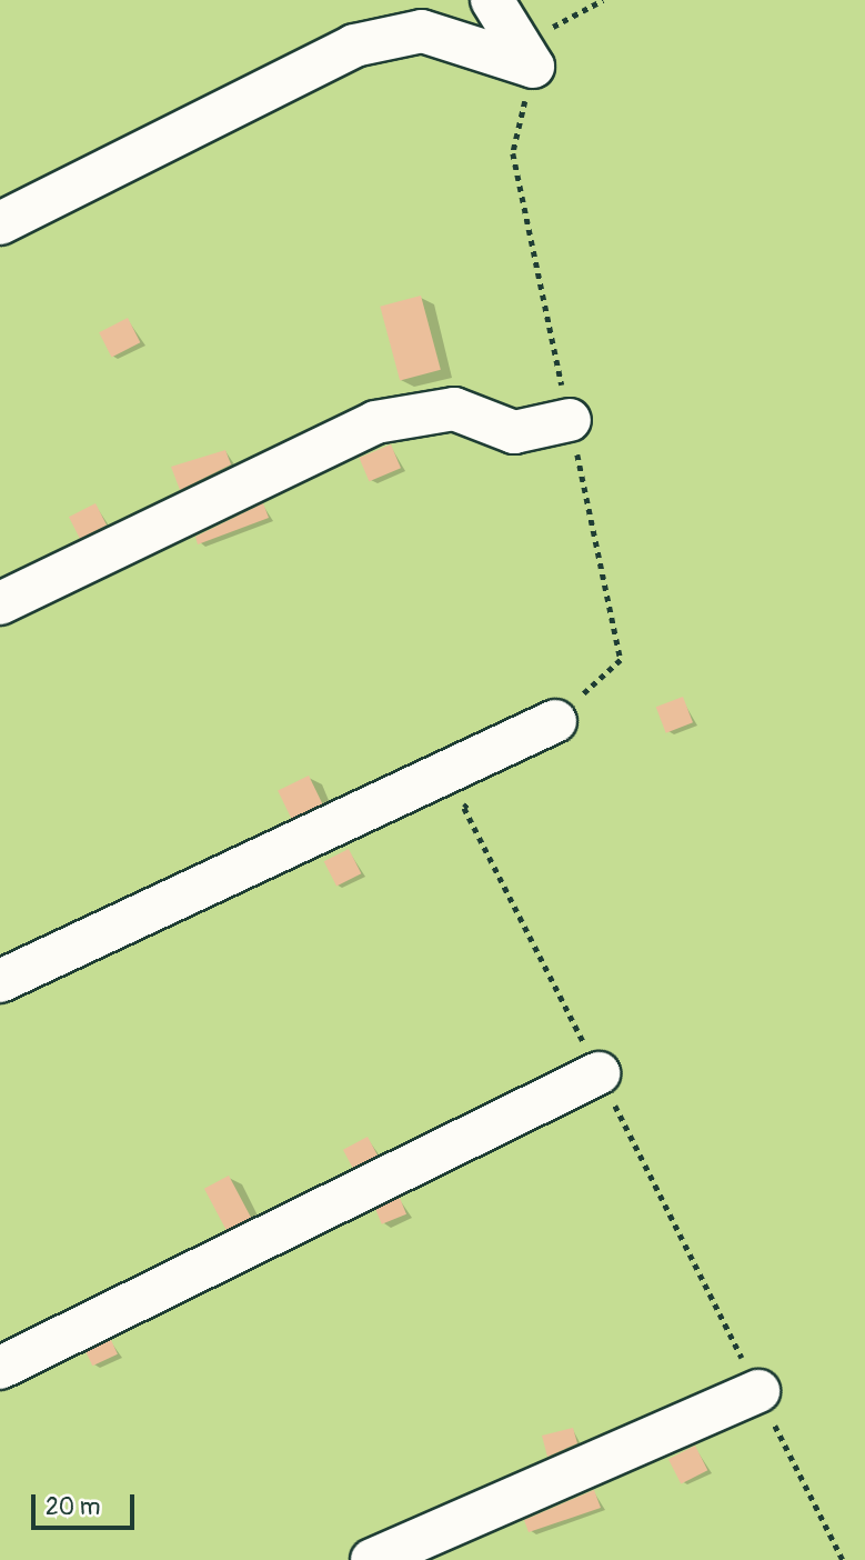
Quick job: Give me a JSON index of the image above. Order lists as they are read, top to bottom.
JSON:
{
  "scale_bar": "20 m"
}
